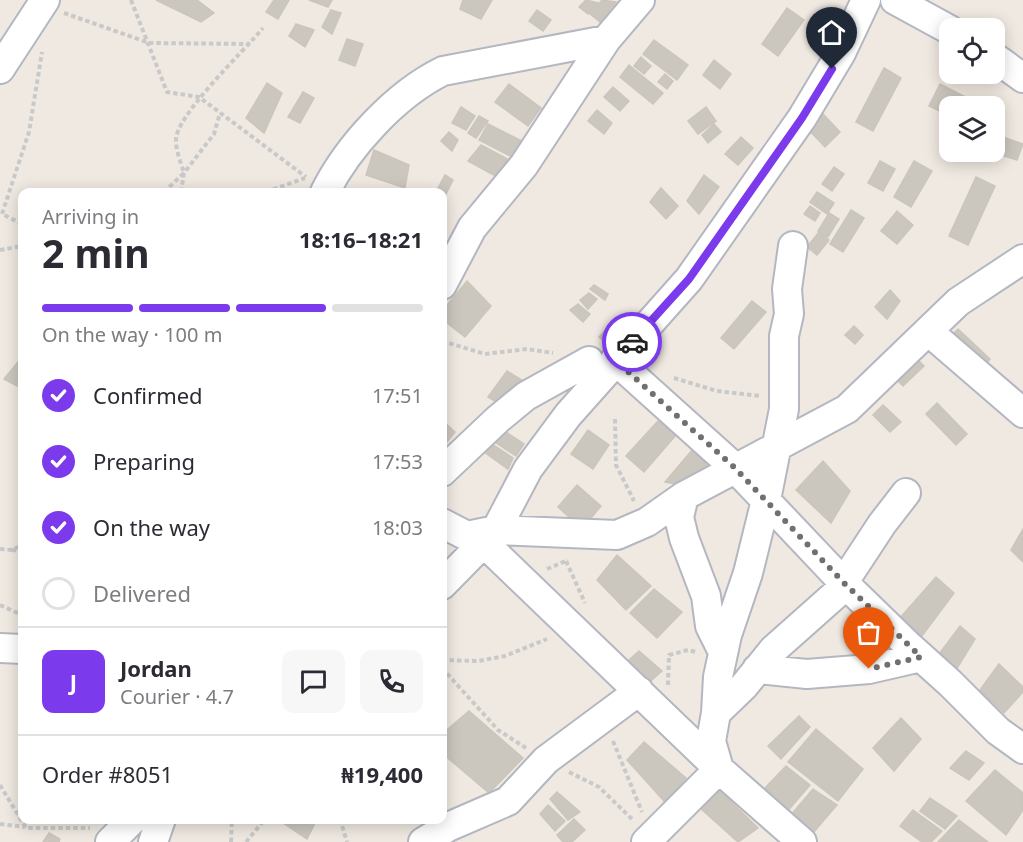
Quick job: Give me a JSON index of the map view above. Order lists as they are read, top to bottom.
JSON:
{
  "page": {
    "heading": ["2 min", "Arriving in", "18:16–18:21"],
    "panel": [
      "Jordan",
      "Courier · 4.7",
      "Order #8051",
      "₦19,400"
    ],
    "bar": "On the way · 100 m",
    "list": [
      ["Confirmed", "17:51"],
      ["Preparing", "17:53"],
      ["On the way", "18:03"],
      "Delivered"
    ],
    "round": "J"
  }
}
